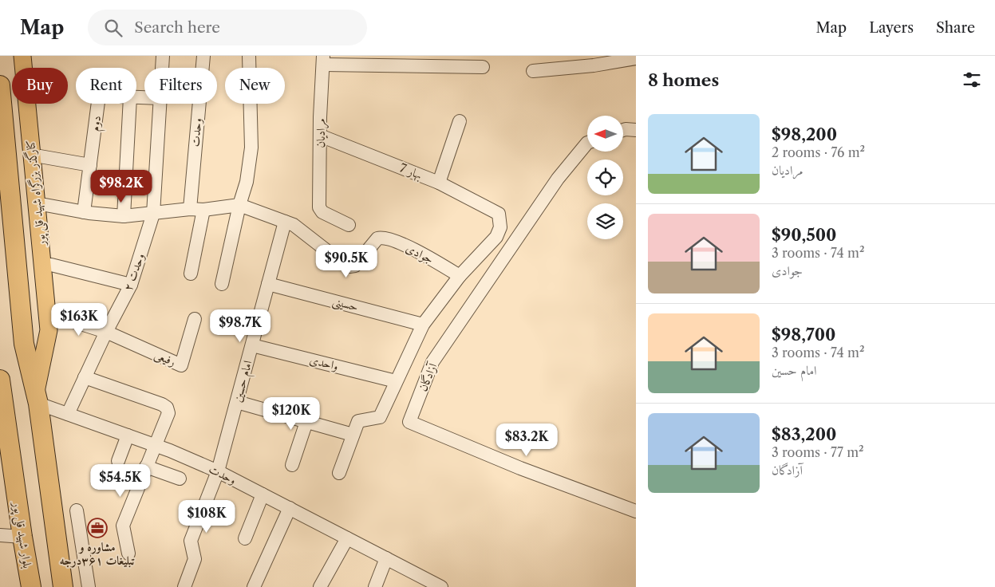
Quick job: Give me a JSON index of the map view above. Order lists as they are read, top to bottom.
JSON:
{
  "streets": {
    "highway": ["بلوار شهید قلی پور"],
    "main road": ["کنارگذر بزرگراه شهید قلی پور"],
    "street": [
      "دوم",
      "وحدت",
      "مرادیان",
      "بهار 7",
      "جوادی",
      "وحدت ۲",
      "حسینی",
      "رفیعی",
      "واحدی",
      "آزادگان",
      "امام حسین"
    ]
  },
  "crossings": [
    ["دوم", "جوادی"],
    ["وحدت", "کنارگذر بزرگراه شهید قلی پور"],
    ["وحدت", "جوادی"],
    ["وحدت", "وحدت ۲"],
    ["وحدت", "امام حسین"],
    ["مرادیان", "بهار 7"],
    ["بهار 7", "جوادی"],
    ["کنارگذر بزرگراه شهید قلی پور", "جوادی"],
    ["جوادی", "وحدت ۲"],
    ["جوادی", "امام حسین"],
    ["وحدت ۲", "رفیعی"],
    ["حسینی", "امام حسین"],
    ["واحدی", "امام حسین"]
  ],
  "places": {
    "office": ["مشاوره و تبلیغات ۳۶۱درجه"]
  },
  "north": "left",
  "page": {
    "header": "Map",
    "search": "Search here",
    "nav": ["Map", "Layers", "Share"],
    "heading": "8 homes",
    "chip": [
      "Buy",
      "Rent",
      "Filters",
      "New"
    ],
    "list": [
      {
        "name": "$98,200",
        "note": "2 rooms · 76 m² · مرادیان"
      },
      {
        "name": "$90,500",
        "note": "3 rooms · 74 m² · جوادی"
      },
      {
        "name": "$98,700",
        "note": "3 rooms · 74 m² · امام حسین"
      },
      {
        "name": "$83,200",
        "note": "3 rooms · 77 m² · آزادگان"
      }
    ],
    "price": [
      "$98.2K",
      "$90.5K",
      "$163K",
      "$98.7K",
      "$120K",
      "$83.2K",
      "$54.5K",
      "$108K"
    ]
  }
}
